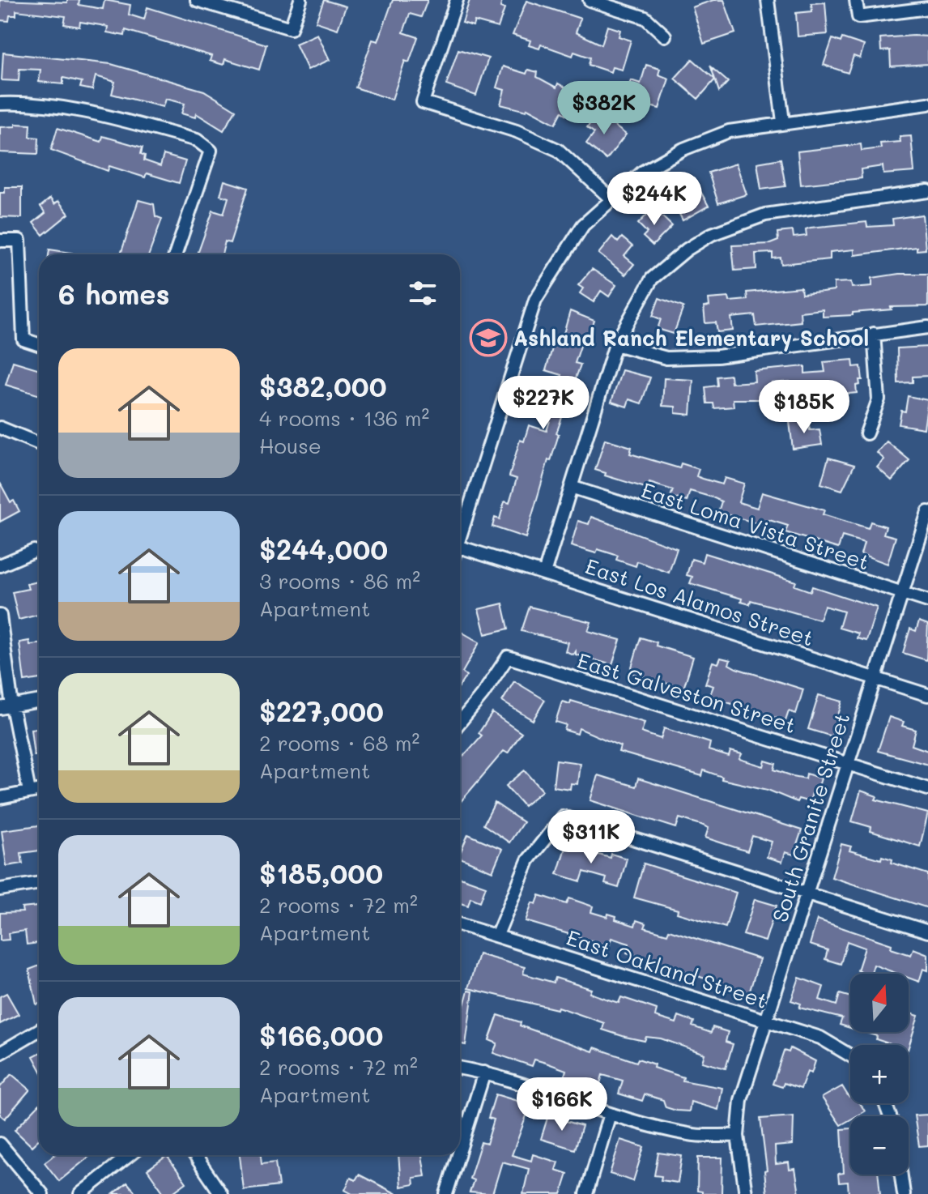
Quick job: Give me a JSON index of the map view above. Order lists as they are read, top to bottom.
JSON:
{
  "streets": {
    "street": [
      "East Loma Vista Street",
      "East Los Alamos Street",
      "East Galveston Street",
      "South Granite Street",
      "East Oakland Street"
    ]
  },
  "crossings": [
    ["East Loma Vista Street", "South Granite Street"],
    ["East Los Alamos Street", "South Granite Street"],
    ["East Galveston Street", "South Granite Street"],
    ["South Granite Street", "East Oakland Street"]
  ],
  "places": {
    "school or university": ["Ashland Ranch Elementary School"]
  },
  "north": "top",
  "page": {
    "price": [
      "$382K",
      "$244K",
      "$227K",
      "$185K",
      "$311K",
      "$166K"
    ],
    "heading": "6 homes",
    "list": [
      {
        "name": "$382,000",
        "note": "4 rooms · 136 m² · House"
      },
      {
        "name": "$244,000",
        "note": "3 rooms · 86 m² · Apartment"
      },
      {
        "name": "$227,000",
        "note": "2 rooms · 68 m² · Apartment"
      },
      {
        "name": "$185,000",
        "note": "2 rooms · 72 m² · Apartment"
      },
      {
        "name": "$166,000",
        "note": "2 rooms · 72 m² · Apartment"
      }
    ],
    "map_buttons": ["+", "−"]
  }
}
